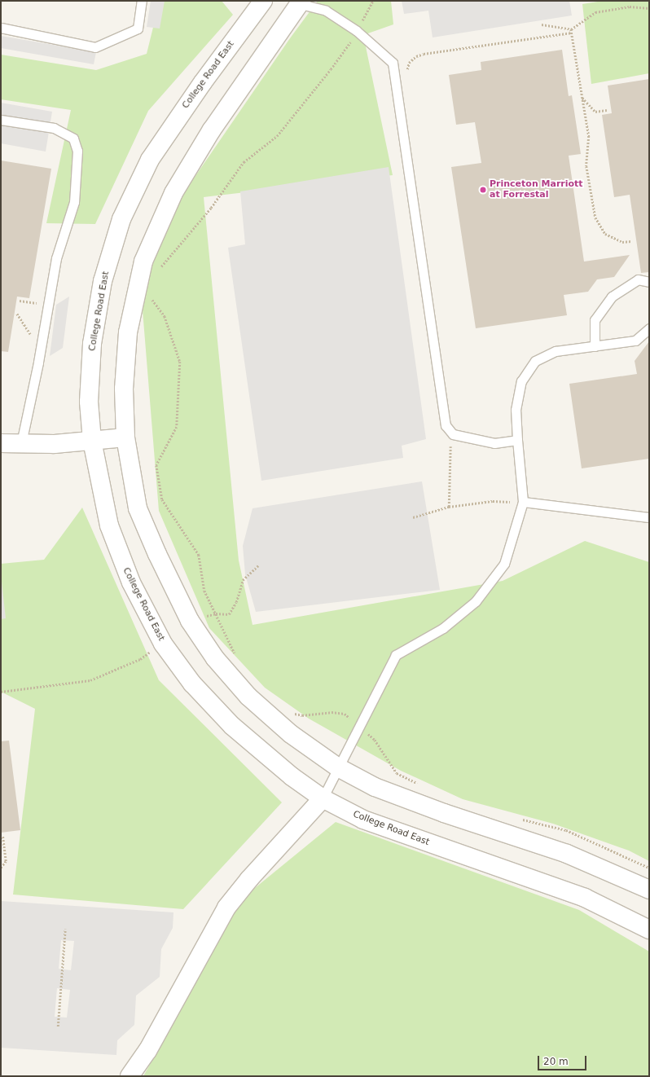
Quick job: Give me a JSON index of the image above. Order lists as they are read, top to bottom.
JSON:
{
  "streets": {
    "street": ["College Road East"]
  },
  "places": ["Princeton Marriott at Forrestal"],
  "scale_bar": "20 m"
}
